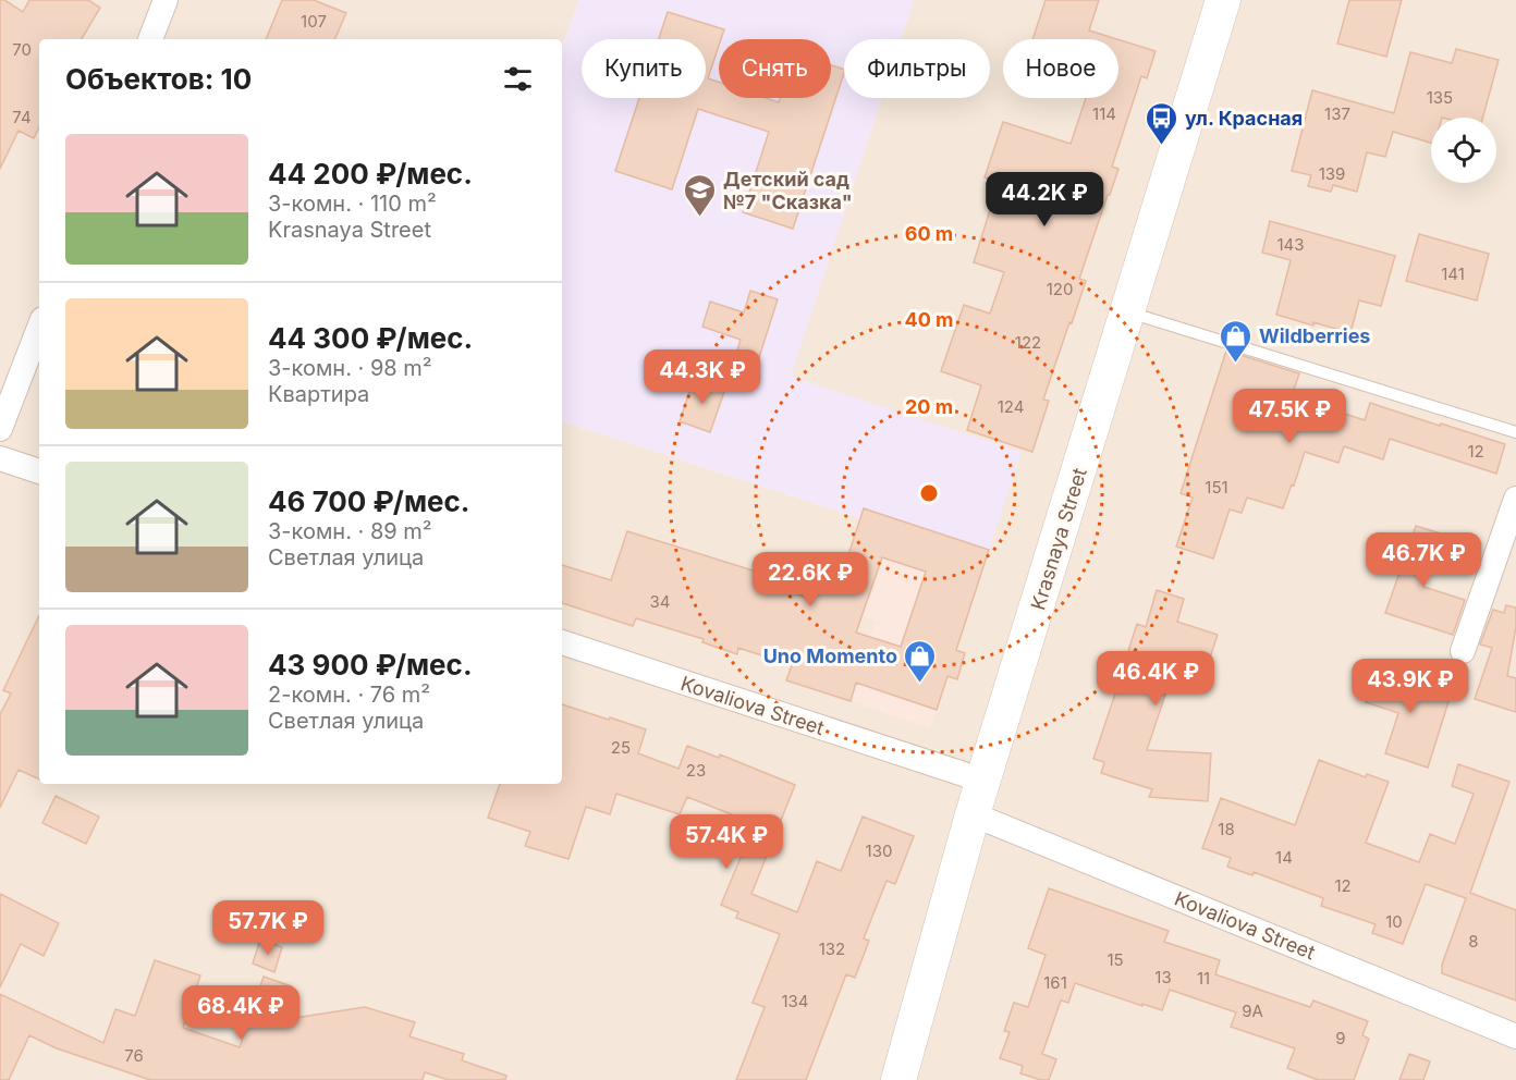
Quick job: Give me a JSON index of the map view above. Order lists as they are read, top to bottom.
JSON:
{
  "streets": {
    "street": ["Krasnaya Street", "Kovaliova Street"]
  },
  "crossings": [
    ["Krasnaya Street", "Kovaliova Street"]
  ],
  "places": {
    "bus stop": ["ул. Красная"],
    "school or university": ["Детский сад №7 \"Сказка\""],
    "shop": ["Wildberries", "Uno Momento"]
  },
  "house_numbers": [
    "107",
    "70",
    "135",
    "114",
    "137",
    "74",
    "139",
    "143",
    "141",
    "120",
    "122",
    "124",
    "12",
    "151",
    "34",
    "25",
    "23",
    "18",
    "130",
    "14",
    "12",
    "10",
    "8",
    "132",
    "15",
    "13",
    "11",
    "161",
    "134",
    "9А",
    "9",
    "76"
  ],
  "page": {
    "chip": [
      "Купить",
      "Снять",
      "Фильтры",
      "Новое"
    ],
    "heading": "Объектов: 10",
    "list": [
      {
        "name": "44 200 ₽/мес.",
        "note": "3-комн. · 110 m² · Krasnaya Street"
      },
      {
        "name": "44 300 ₽/мес.",
        "note": "3-комн. · 98 m² · Квартира"
      },
      {
        "name": "46 700 ₽/мес.",
        "note": "3-комн. · 89 m² · Светлая улица"
      },
      {
        "name": "43 900 ₽/мес.",
        "note": "2-комн. · 76 m² · Светлая улица"
      }
    ],
    "price": [
      "44.2K ₽",
      "44.3K ₽",
      "47.5K ₽",
      "46.7K ₽",
      "22.6K ₽",
      "46.4K ₽",
      "43.9K ₽",
      "57.4K ₽",
      "57.7K ₽",
      "68.4K ₽"
    ]
  },
  "rings": ["60 m", "40 m", "20 m"]
}
